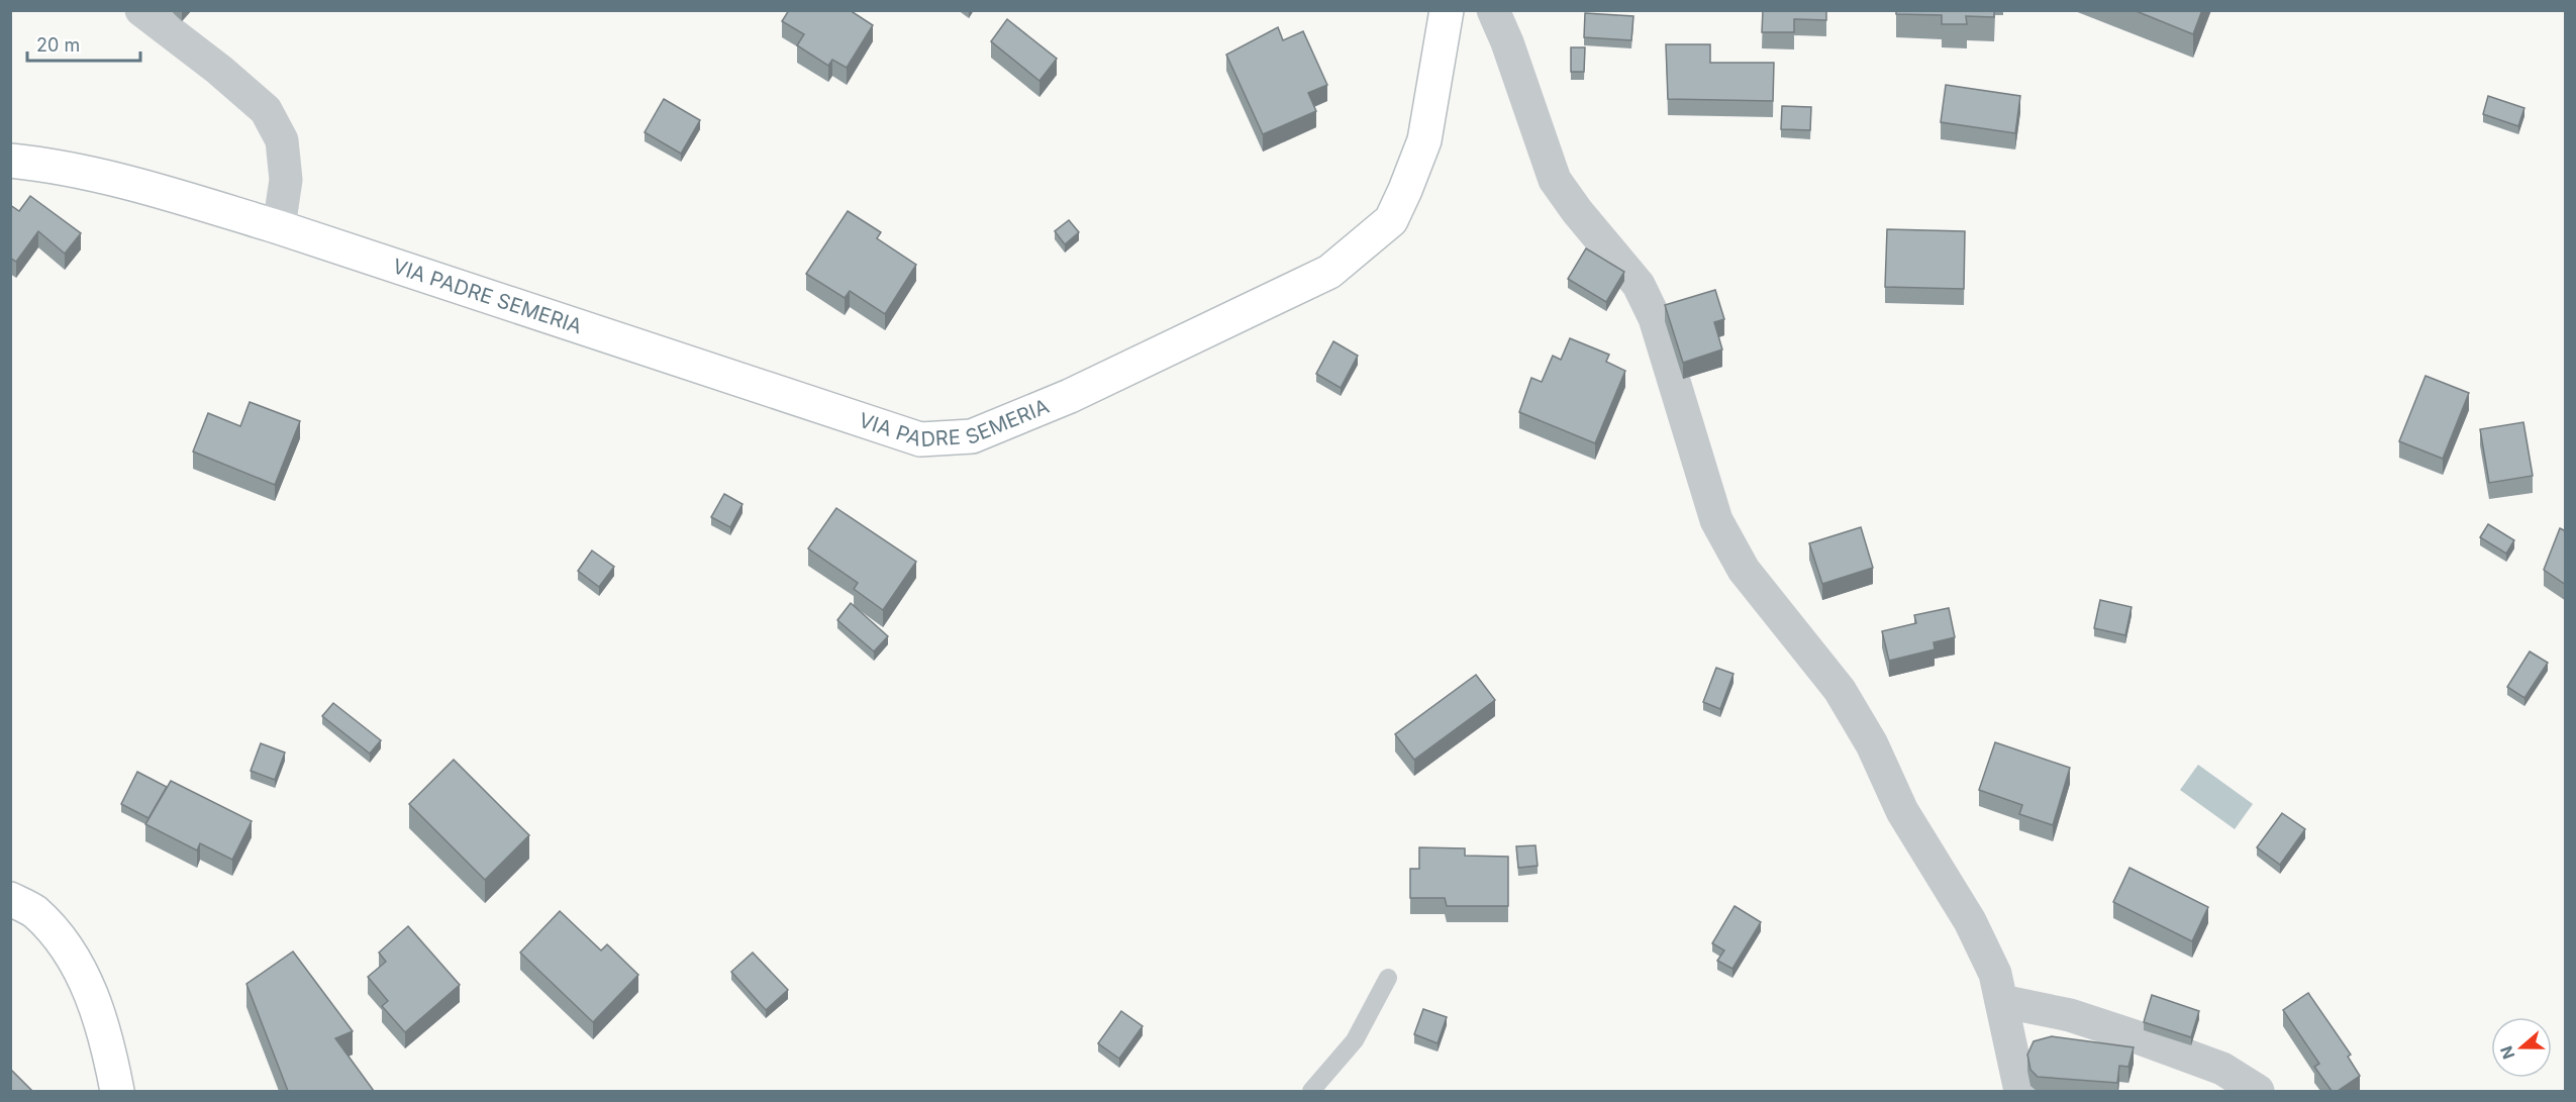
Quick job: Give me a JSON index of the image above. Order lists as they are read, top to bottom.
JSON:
{
  "streets": {
    "main road": ["VIA PADRE SEMERIA"]
  },
  "scale_bar": "20 m",
  "north": "left"
}
